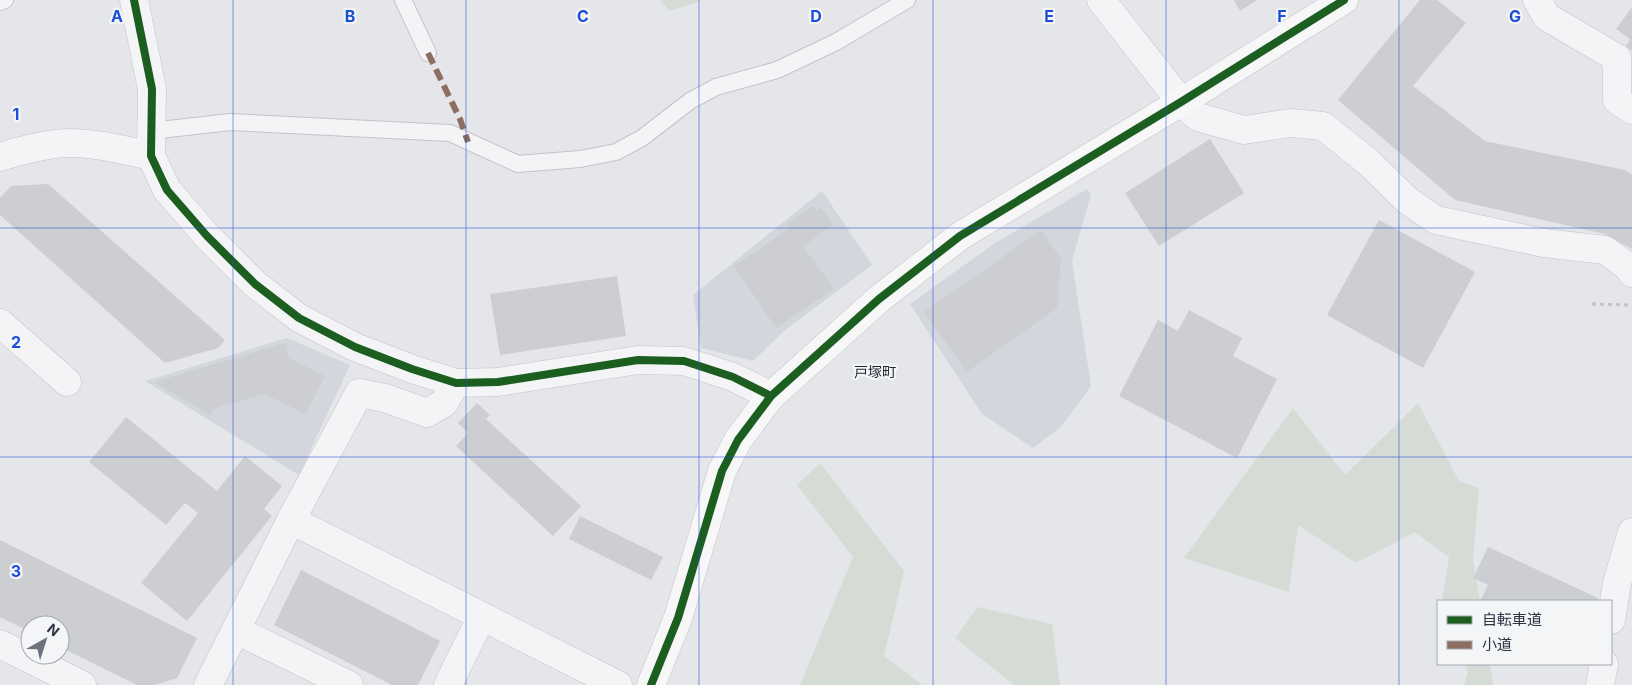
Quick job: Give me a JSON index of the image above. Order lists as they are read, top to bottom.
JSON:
{
  "districts": ["戸塚町"],
  "legend": ["自転車道", "小道"],
  "north": "top right",
  "grid": {
    "columns": [
      "A",
      "B",
      "C",
      "D",
      "E",
      "F",
      "G"
    ],
    "rows": ["1", "2", "3"]
  }
}
